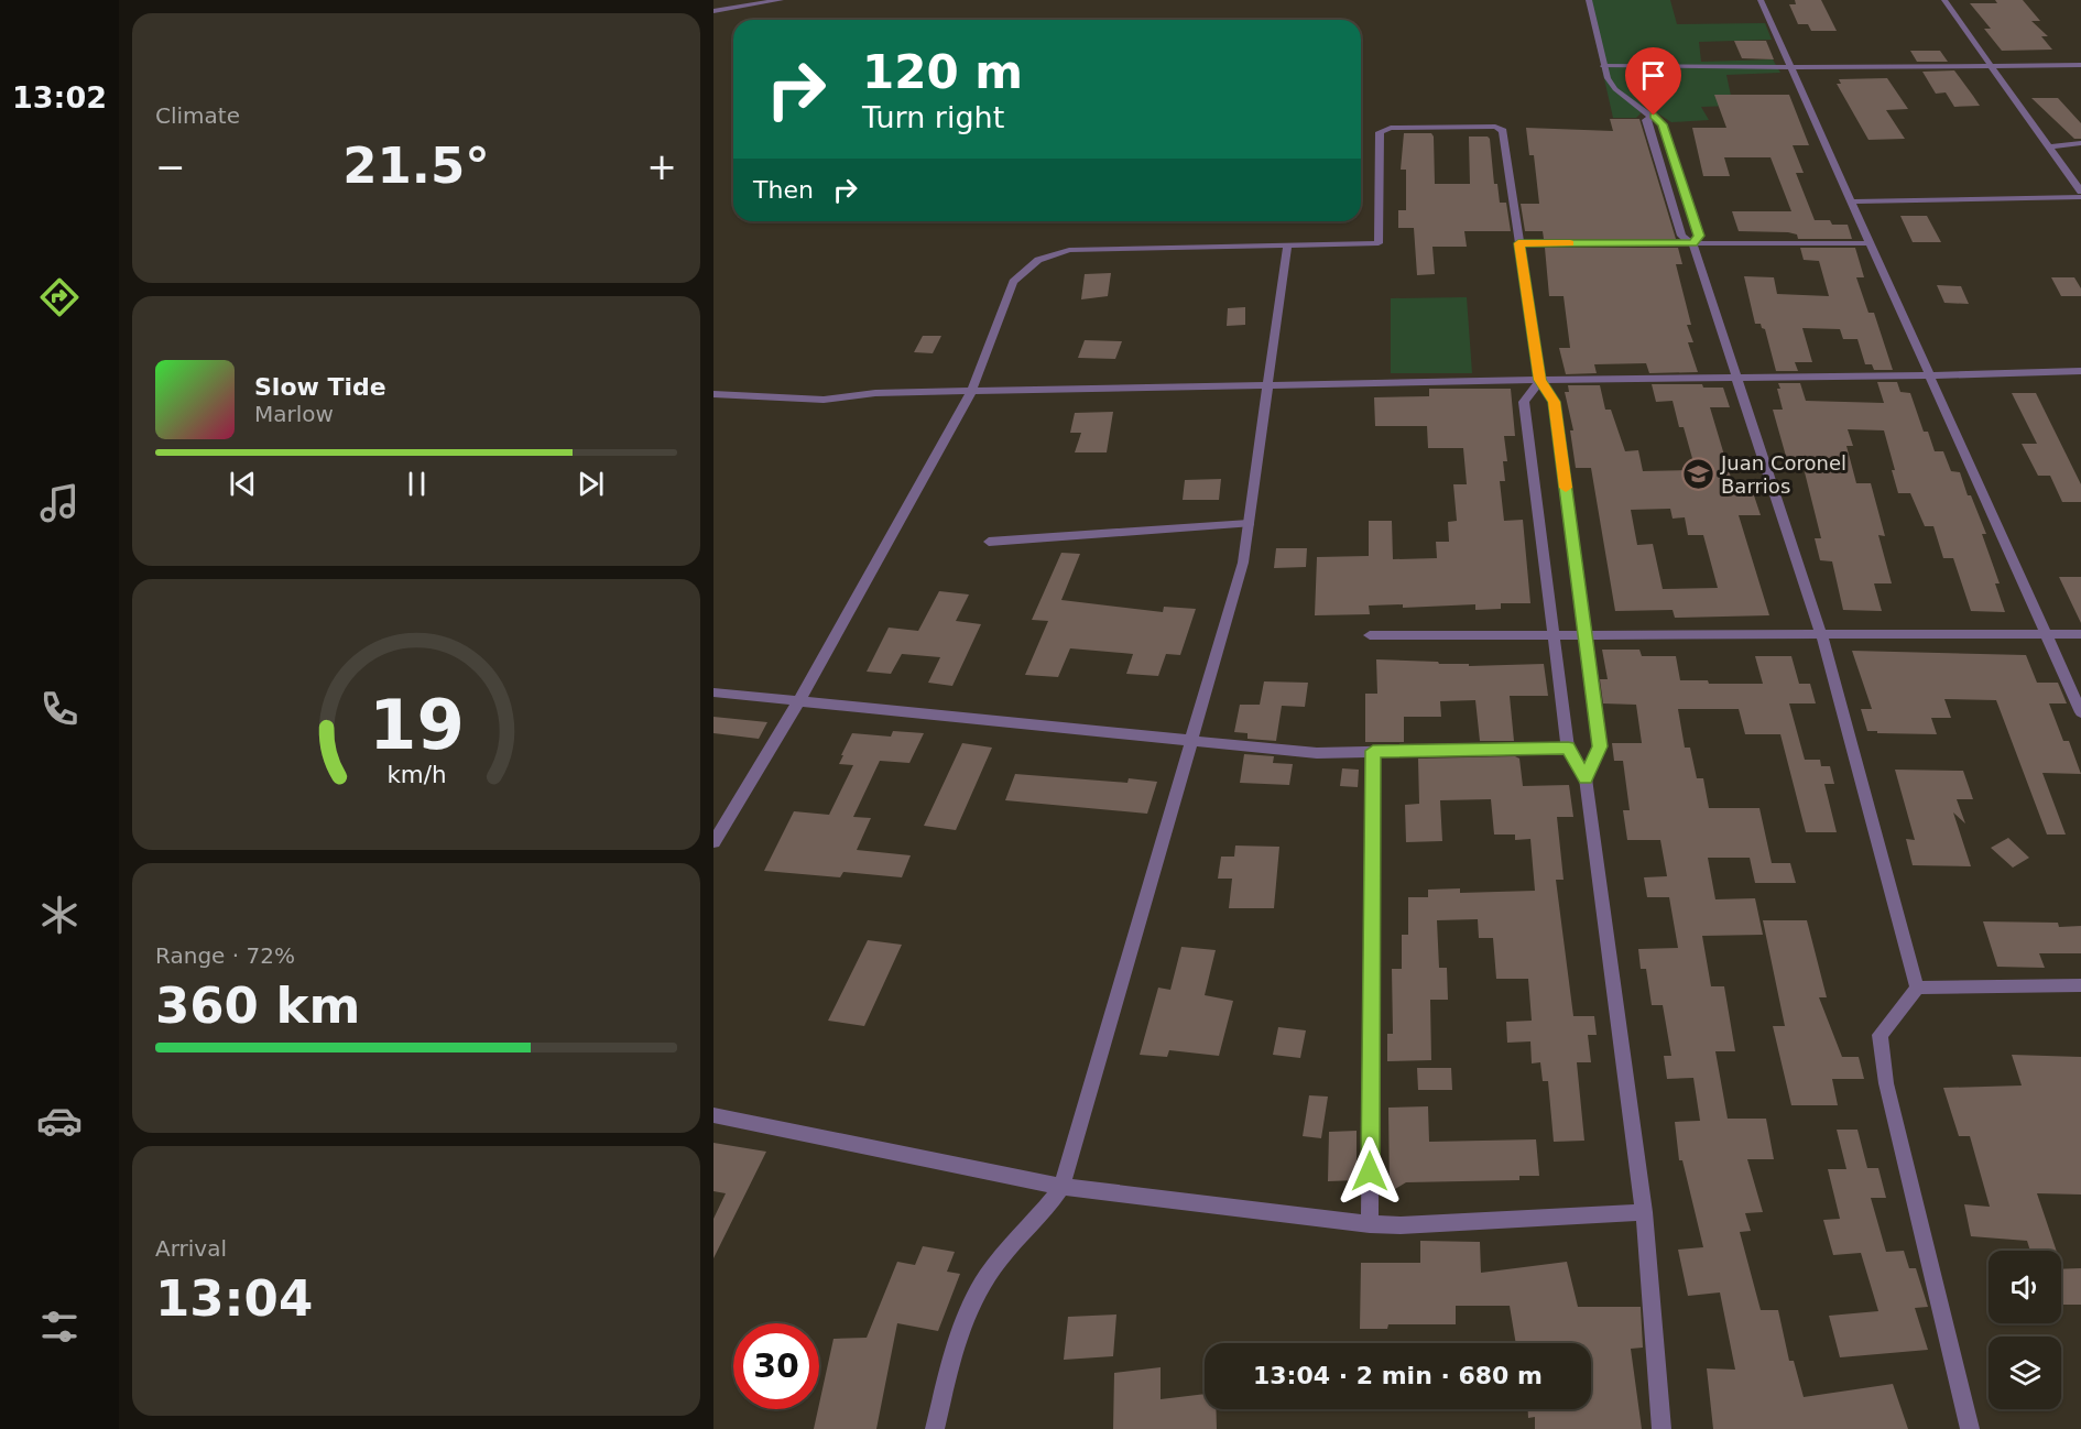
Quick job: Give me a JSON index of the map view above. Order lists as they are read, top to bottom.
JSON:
{
  "places": {
    "school or university": ["Juan Coronel Barrios"]
  },
  "page": {
    "tabs": "13:02",
    "tile": [
      "Climate",
      ["Range · 72%", "360 km"],
      ["Arrival", "13:04"]
    ],
    "turn": ["120 m", "Turn right"],
    "heat": ["−", "21.5°", "+"],
    "then": "Then",
    "song": ["Slow Tide", "Marlow"],
    "limit": "30",
    "trip": "13:04 · 2 min · 680 m",
    "gauge": ["19", "km/h"]
  }
}
